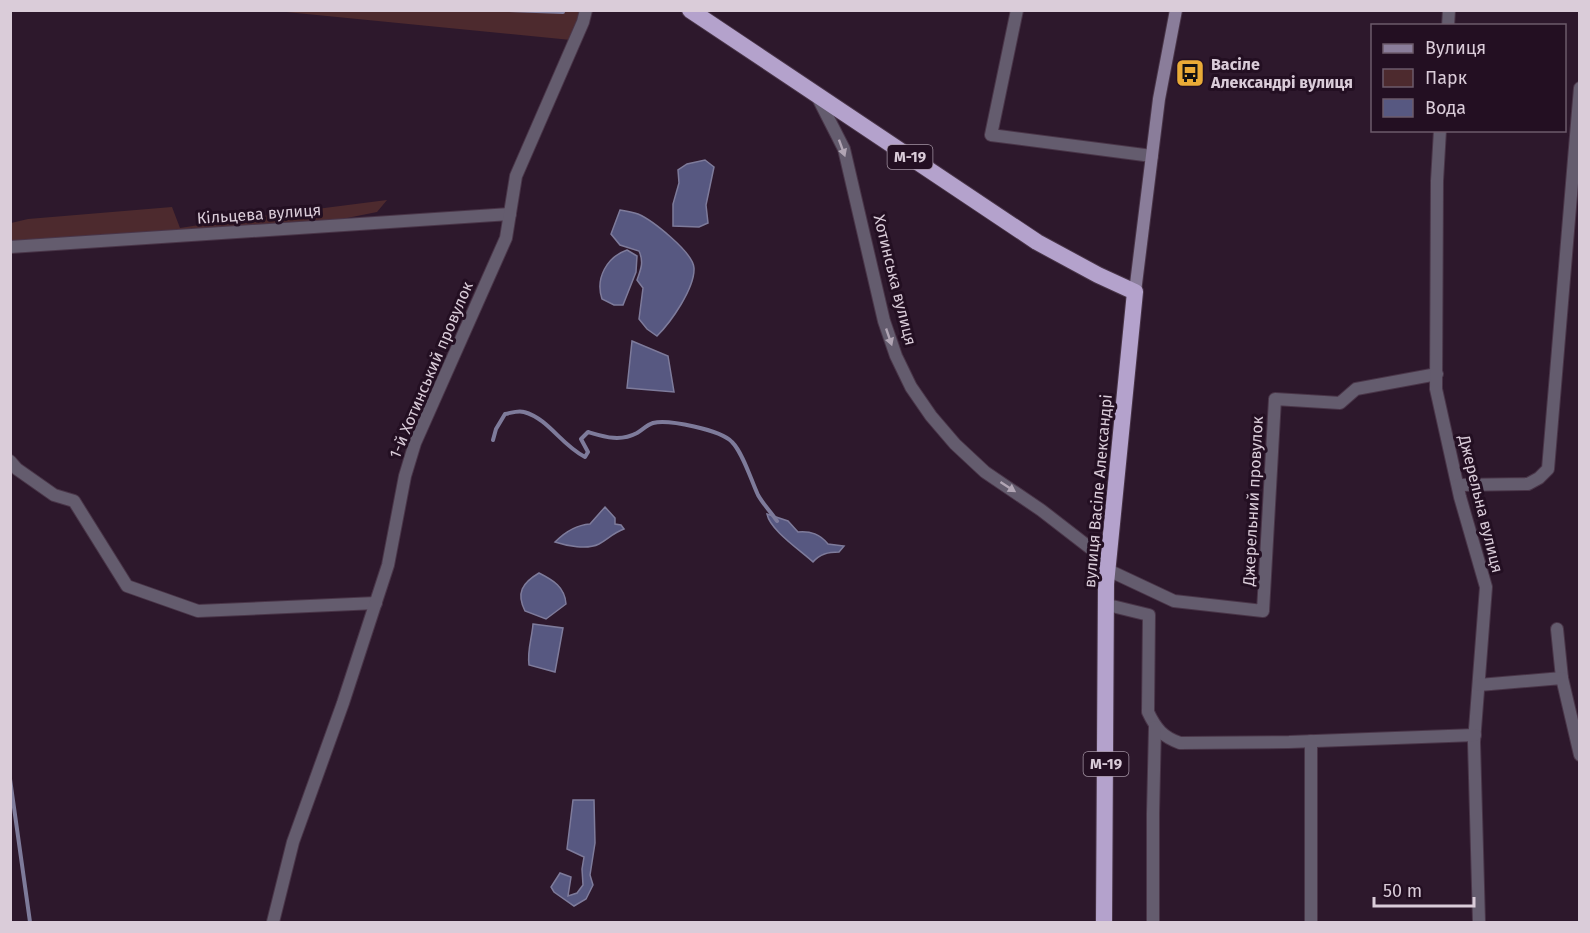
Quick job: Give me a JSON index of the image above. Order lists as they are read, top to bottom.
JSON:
{
  "streets": {
    "highway": ["М-19", "Хотинська вулиця", "вулиця Васіле Александрі"],
    "street": [
      "Кільцева вулиця",
      "1-й Хотинський провулок",
      "Джерельний провулок",
      "Джерельна вулиця"
    ]
  },
  "crossings": [
    ["М-19", "вулиця Васіле Александрі"],
    ["Кільцева вулиця", "1-й Хотинський провулок"],
    ["Хотинська вулиця", "вулиця Васіле Александрі"],
    ["Хотинська вулиця", "Джерельний провулок"],
    ["вулиця Васіле Александрі", "Джерельний провулок"],
    ["Джерельний провулок", "Джерельна вулиця"]
  ],
  "one_way": ["Хотинська вулиця"],
  "places": {
    "bus stop": ["Васіле Александрі вулиця"]
  },
  "legend": ["Вулиця", "Парк", "Вода"],
  "scale_bar": "50 m"
}
